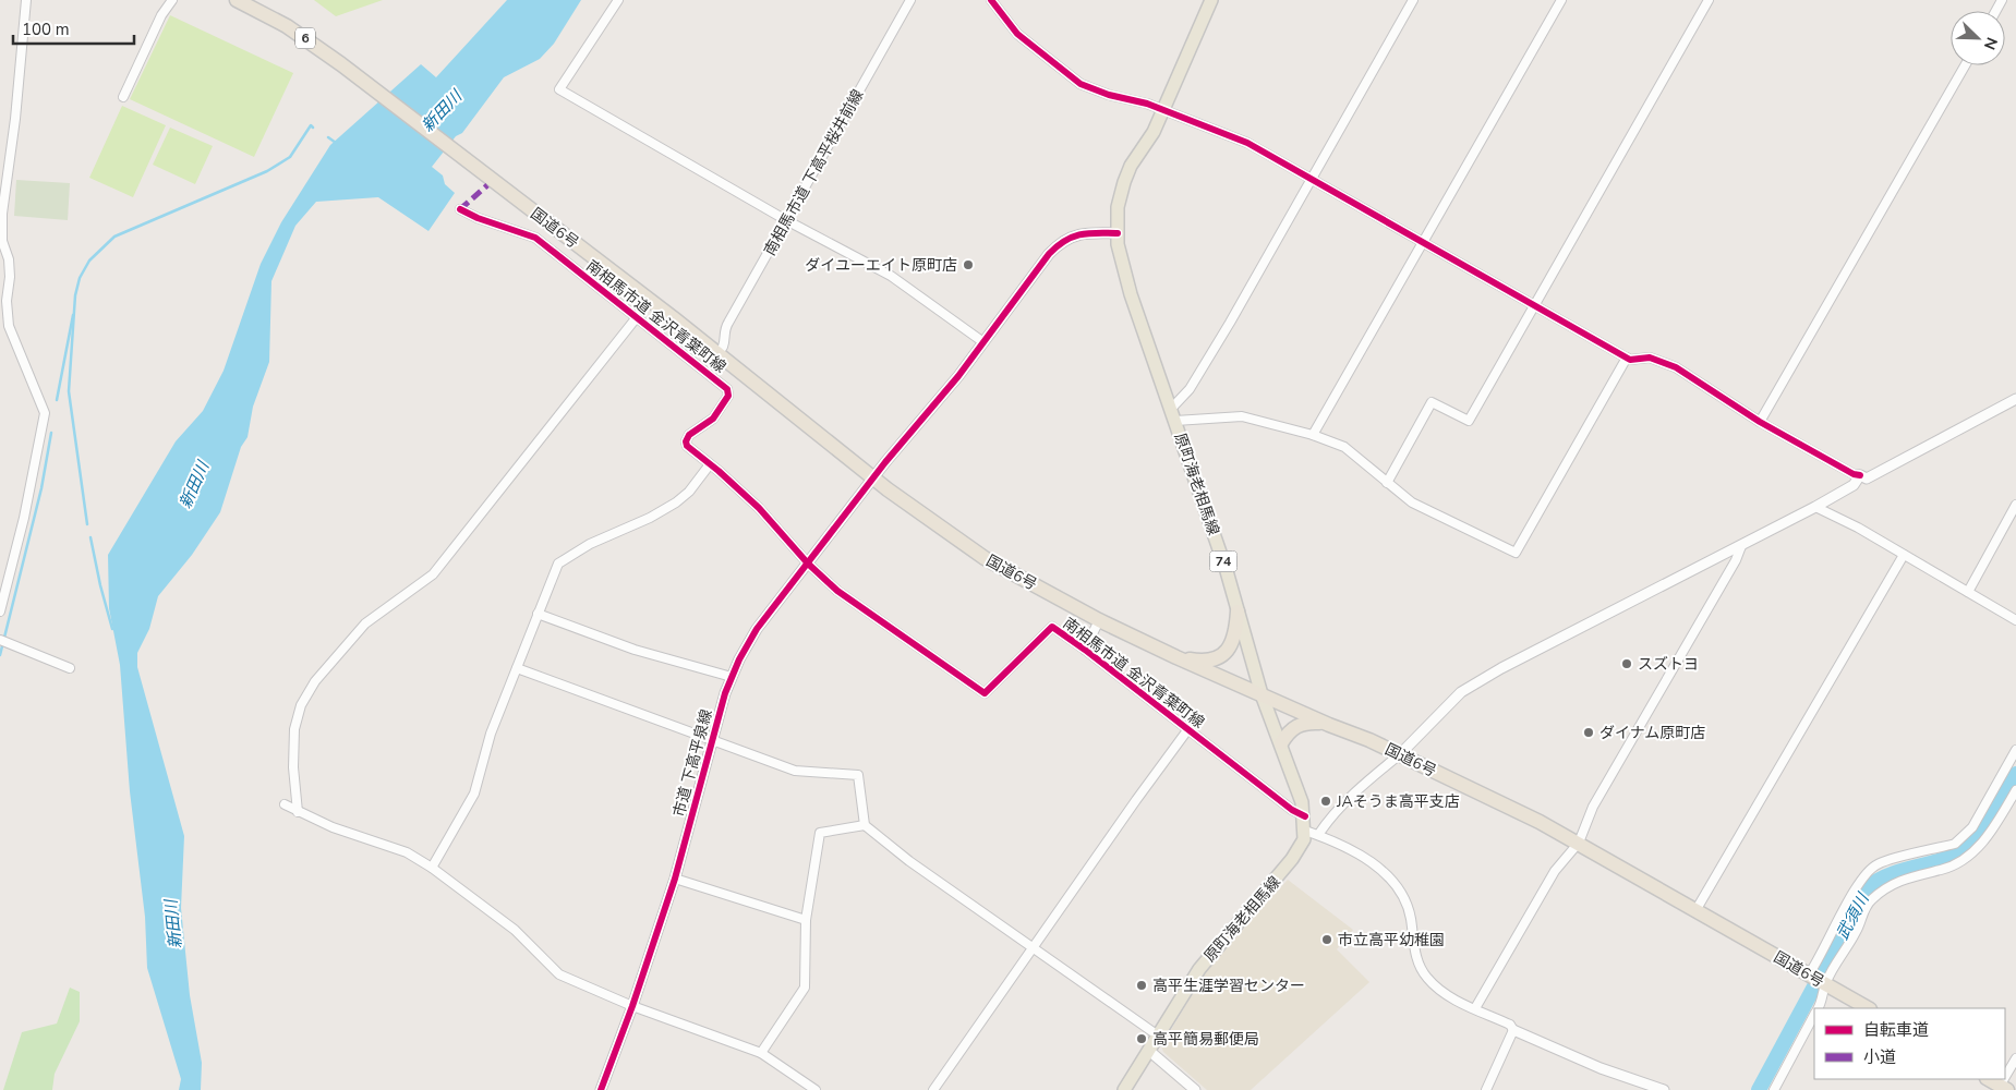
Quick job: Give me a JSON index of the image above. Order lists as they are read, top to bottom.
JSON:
{
  "streets": {
    "highway": ["6", "国道6号"],
    "main road": ["原町海老相馬線", "74"],
    "street": ["南相馬市道 下高平桜井前線", "南相馬市道 金沢青葉町線", "市道 下高平泉線"]
  },
  "crossings": [
    ["国道6号", "原町海老相馬線"],
    ["国道6号", "市道 下高平泉線"],
    ["南相馬市道 金沢青葉町線", "原町海老相馬線"],
    ["南相馬市道 金沢青葉町線", "市道 下高平泉線"],
    ["原町海老相馬線", "市道 下高平泉線"]
  ],
  "water": ["新田川", "武須川"],
  "places": [
    "ダイユーエイト原町店",
    "スズトヨ",
    "ダイナム原町店",
    "JAそうま高平支店",
    "市立高平幼稚園",
    "高平生涯学習センター",
    "高平簡易郵便局"
  ],
  "legend": ["自転車道", "小道"],
  "scale_bar": "100 m",
  "north": "bottom right"
}
